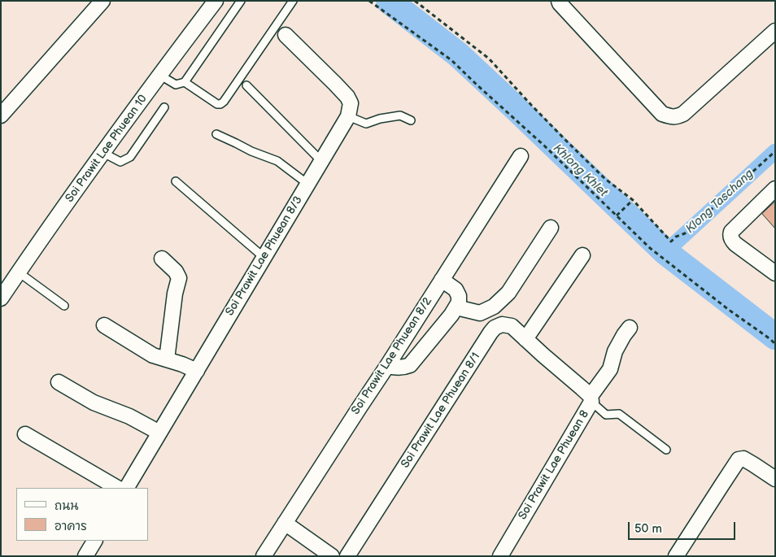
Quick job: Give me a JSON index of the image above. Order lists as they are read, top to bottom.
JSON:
{
  "streets": {
    "street": [
      "Soi Prawit Lae Phuean 10",
      "Soi Prawit Lae Phuean 8/3",
      "Soi Prawit Lae Phuean 8/2",
      "Soi Prawit Lae Phuean 8/1",
      "Soi Prawit Lae Phuean 8"
    ]
  },
  "crossings": [
    ["Soi Prawit Lae Phuean 8/1", "Soi Prawit Lae Phuean 8"]
  ],
  "water": ["Khlong Khlet", "Klong Taschang"],
  "legend": ["ถนน", "อาคาร"],
  "scale_bar": "50 m"
}
